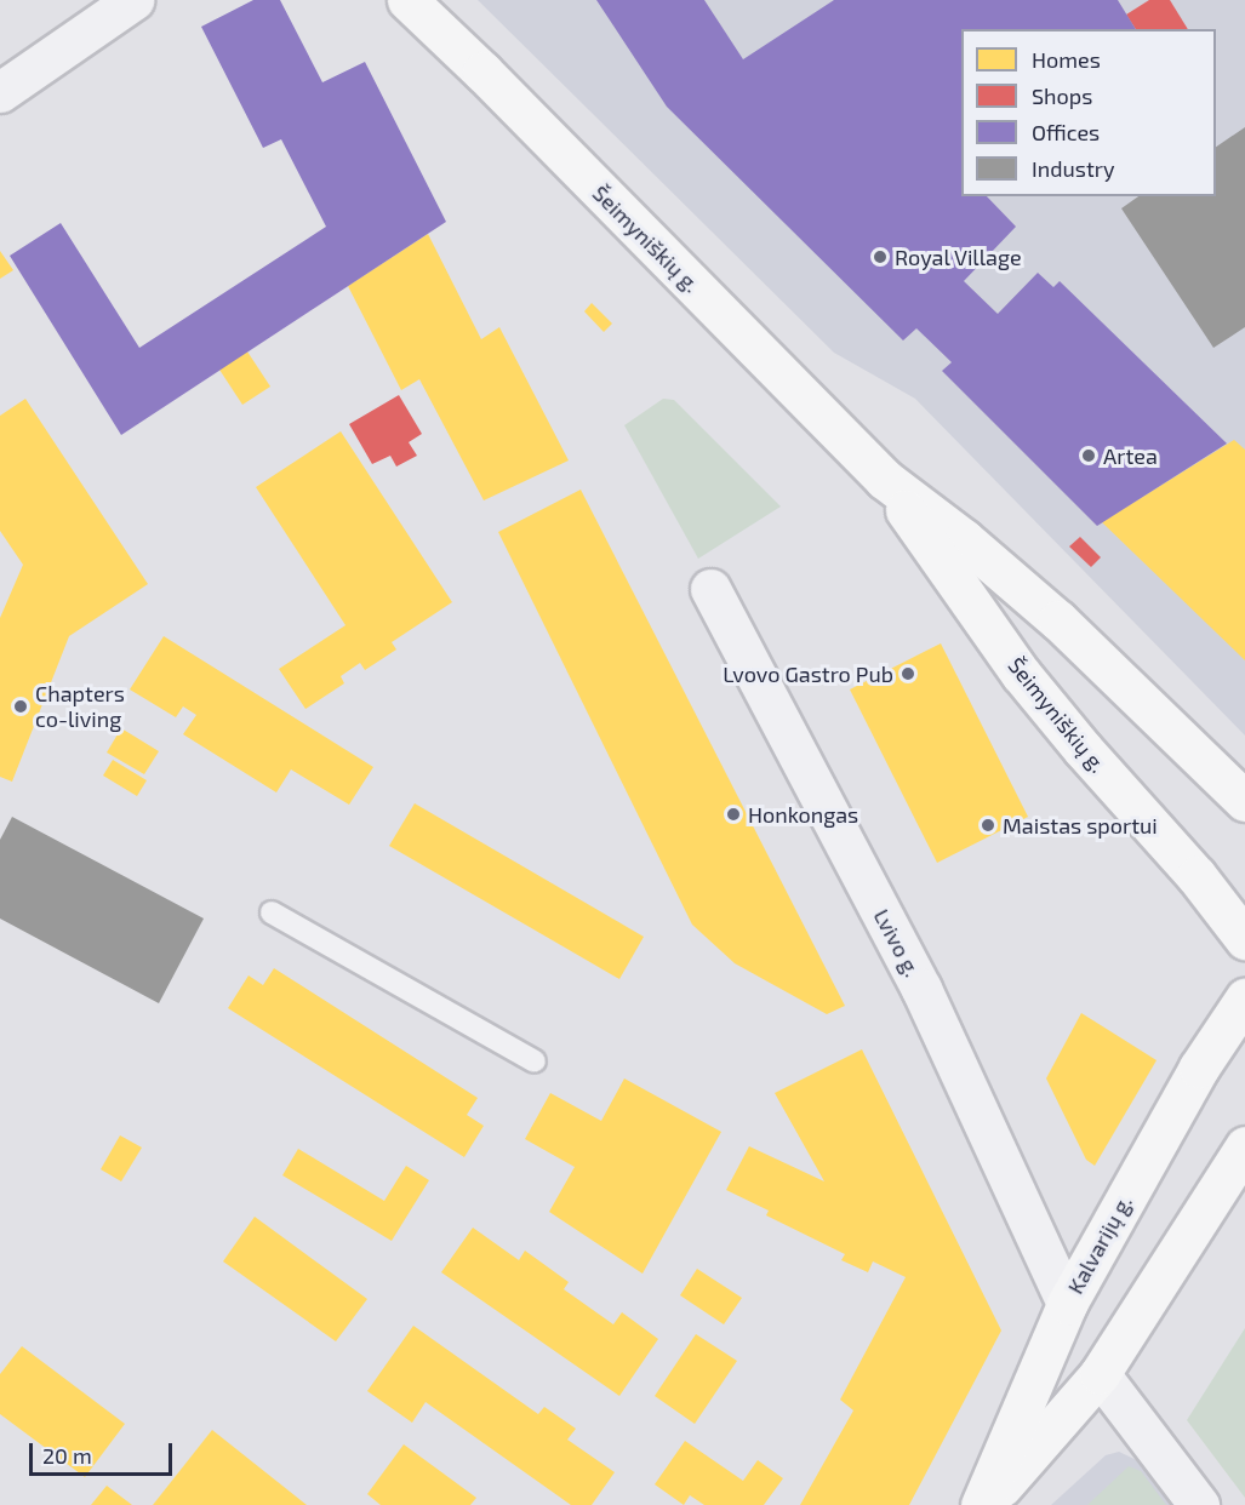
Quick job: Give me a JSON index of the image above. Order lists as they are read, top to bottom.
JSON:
{
  "streets": {
    "main road": ["Šeimyniškių g.", "Kalvarijų g."],
    "street": ["Lvivo g."]
  },
  "crossings": [
    ["Lvivo g.", "Kalvarijų g."]
  ],
  "places": [
    "Royal Village",
    "Artea",
    "Lvovo Gastro Pub",
    "Chapters co-living",
    "Honkongas",
    "Maistas sportui"
  ],
  "legend": [
    "Homes",
    "Shops",
    "Offices",
    "Industry"
  ],
  "scale_bar": "20 m"
}
